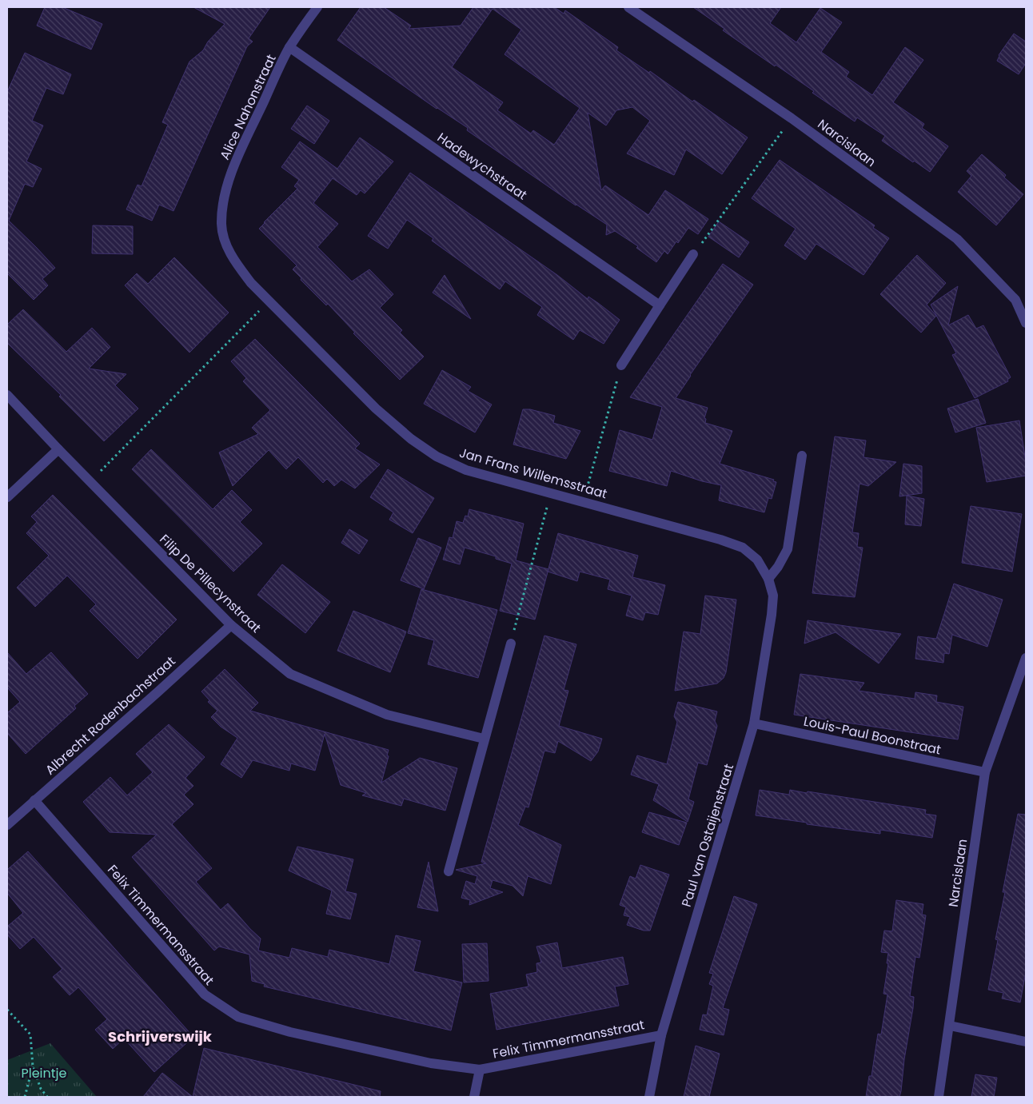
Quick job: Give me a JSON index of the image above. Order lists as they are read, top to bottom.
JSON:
{
  "streets": {
    "street": [
      "Alice Nahonstraat",
      "Narcislaan",
      "Hadewychstraat",
      "Jan Frans Willemsstraat",
      "Filip De Pillecynstraat",
      "Albrecht Rodenbachstraat",
      "Louis-Paul Boonstraat",
      "Paul van Ostaijenstraat",
      "Felix Timmermansstraat"
    ]
  },
  "crossings": [
    ["Alice Nahonstraat", "Hadewychstraat"],
    ["Alice Nahonstraat", "Jan Frans Willemsstraat"],
    ["Narcislaan", "Louis-Paul Boonstraat"],
    ["Jan Frans Willemsstraat", "Paul van Ostaijenstraat"],
    ["Filip De Pillecynstraat", "Albrecht Rodenbachstraat"],
    ["Albrecht Rodenbachstraat", "Felix Timmermansstraat"],
    ["Louis-Paul Boonstraat", "Paul van Ostaijenstraat"],
    ["Paul van Ostaijenstraat", "Felix Timmermansstraat"]
  ],
  "districts": ["Schrijverswijk"],
  "parks": ["Pleintje"]
}
